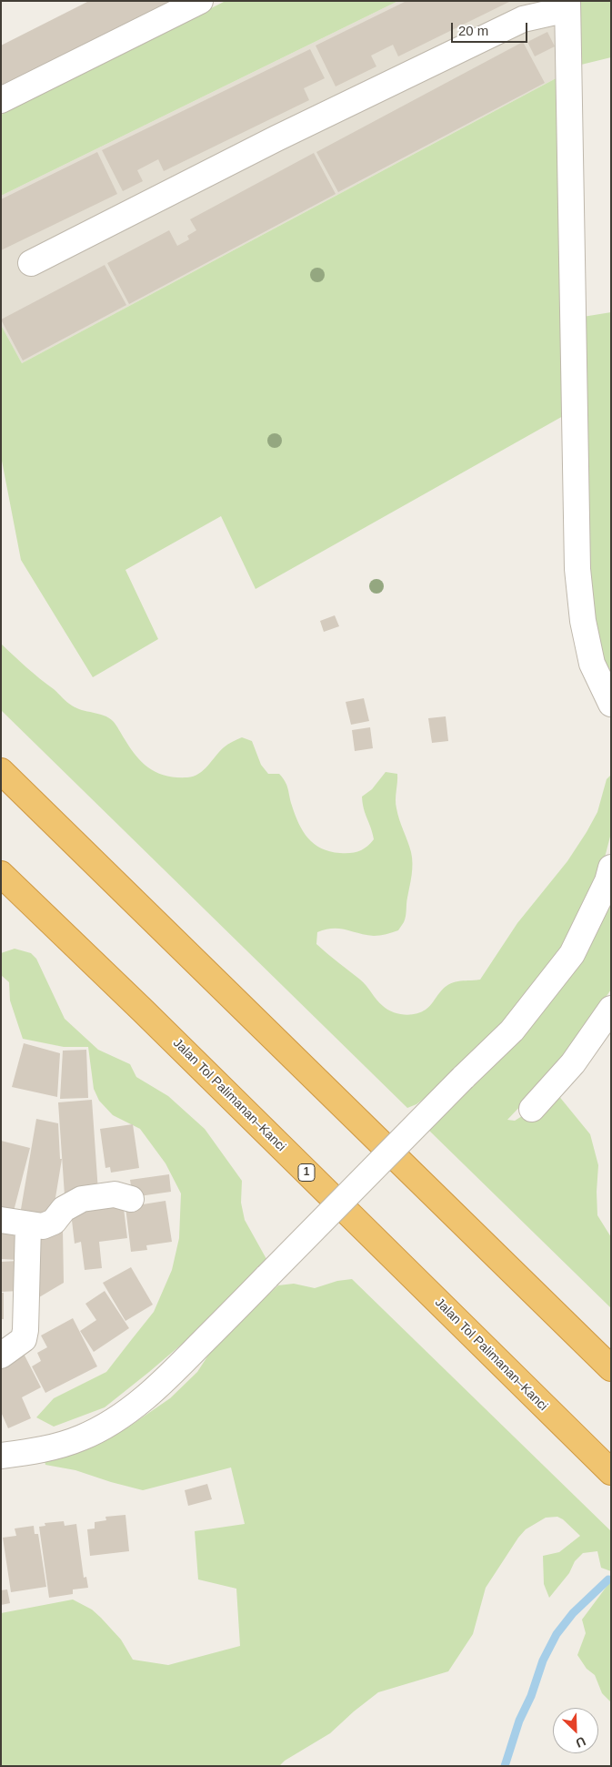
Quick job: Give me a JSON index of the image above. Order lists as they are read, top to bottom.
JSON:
{
  "streets": {
    "highway": ["Jalan Tol Palimanan–Kanci", "1"]
  },
  "scale_bar": "20 m",
  "north": "bottom right"
}
